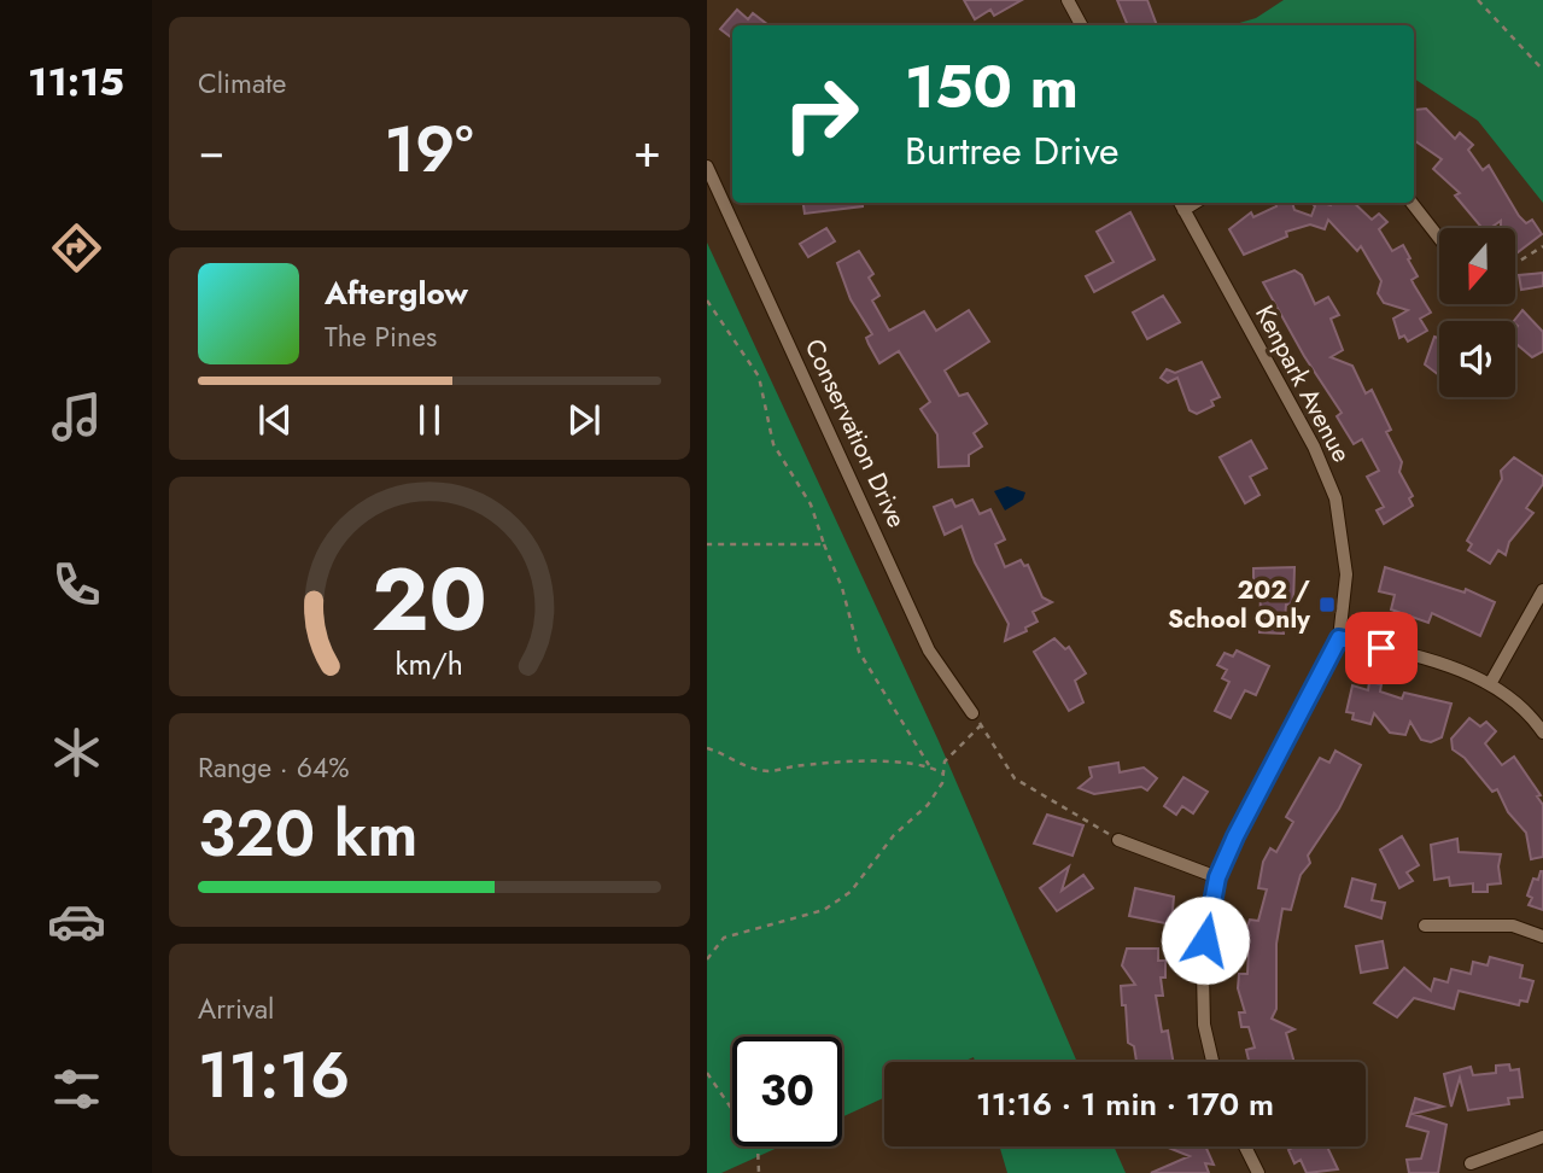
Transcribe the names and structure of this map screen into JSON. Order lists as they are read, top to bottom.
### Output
{
  "streets": {
    "street": ["Kenpark Avenue", "Conservation Drive"]
  },
  "places": {
    "transit": ["202 / School Only"]
  },
  "north": "bottom",
  "page": {
    "tabs": "11:15",
    "tile": [
      "Climate",
      ["Range · 64%", "320 km"],
      ["Arrival", "11:16"]
    ],
    "turn": ["150 m", "Burtree Drive"],
    "heat": ["−", "19°", "+"],
    "song": ["Afterglow", "The Pines"],
    "limit": "30",
    "trip": "11:16 · 1 min · 170 m",
    "gauge": ["20", "km/h"]
  }
}
